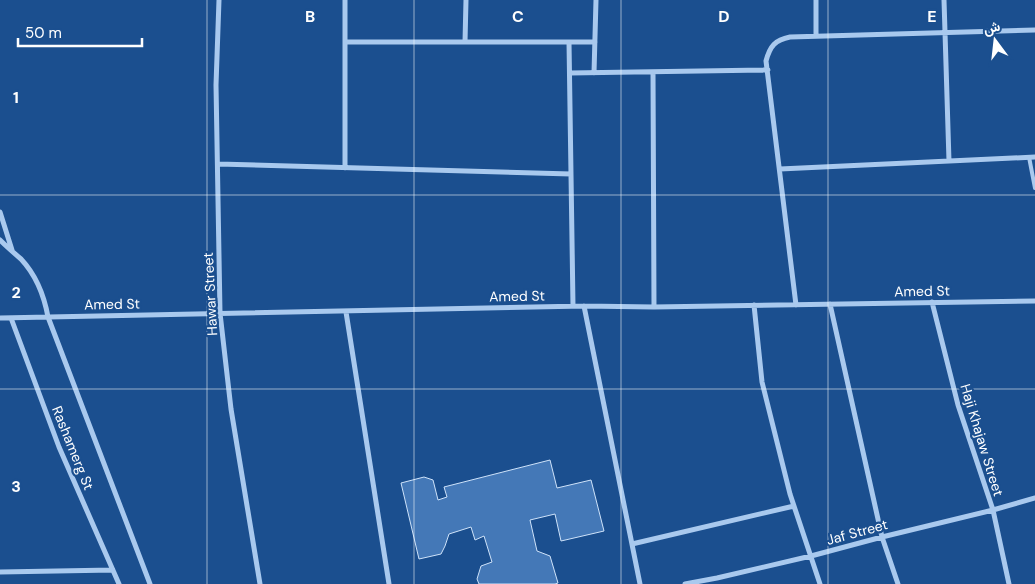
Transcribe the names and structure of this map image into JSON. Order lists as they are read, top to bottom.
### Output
{
  "streets": {
    "street": [
      "Amed St",
      "Hawar Street",
      "‌Haji Khajaw Street",
      "Rashamerg St",
      "Jaf Street"
    ]
  },
  "crossings": [
    ["Amed St", "Hawar Street"],
    ["Amed St", "‌Haji Khajaw Street"],
    ["Amed St", "Rashamerg St"],
    ["‌Haji Khajaw Street", "Jaf Street"]
  ],
  "scale_bar": "50 m",
  "north": "top",
  "grid": {
    "columns": [
      "B",
      "C",
      "D",
      "E"
    ],
    "rows": ["1", "2", "3"]
  }
}
